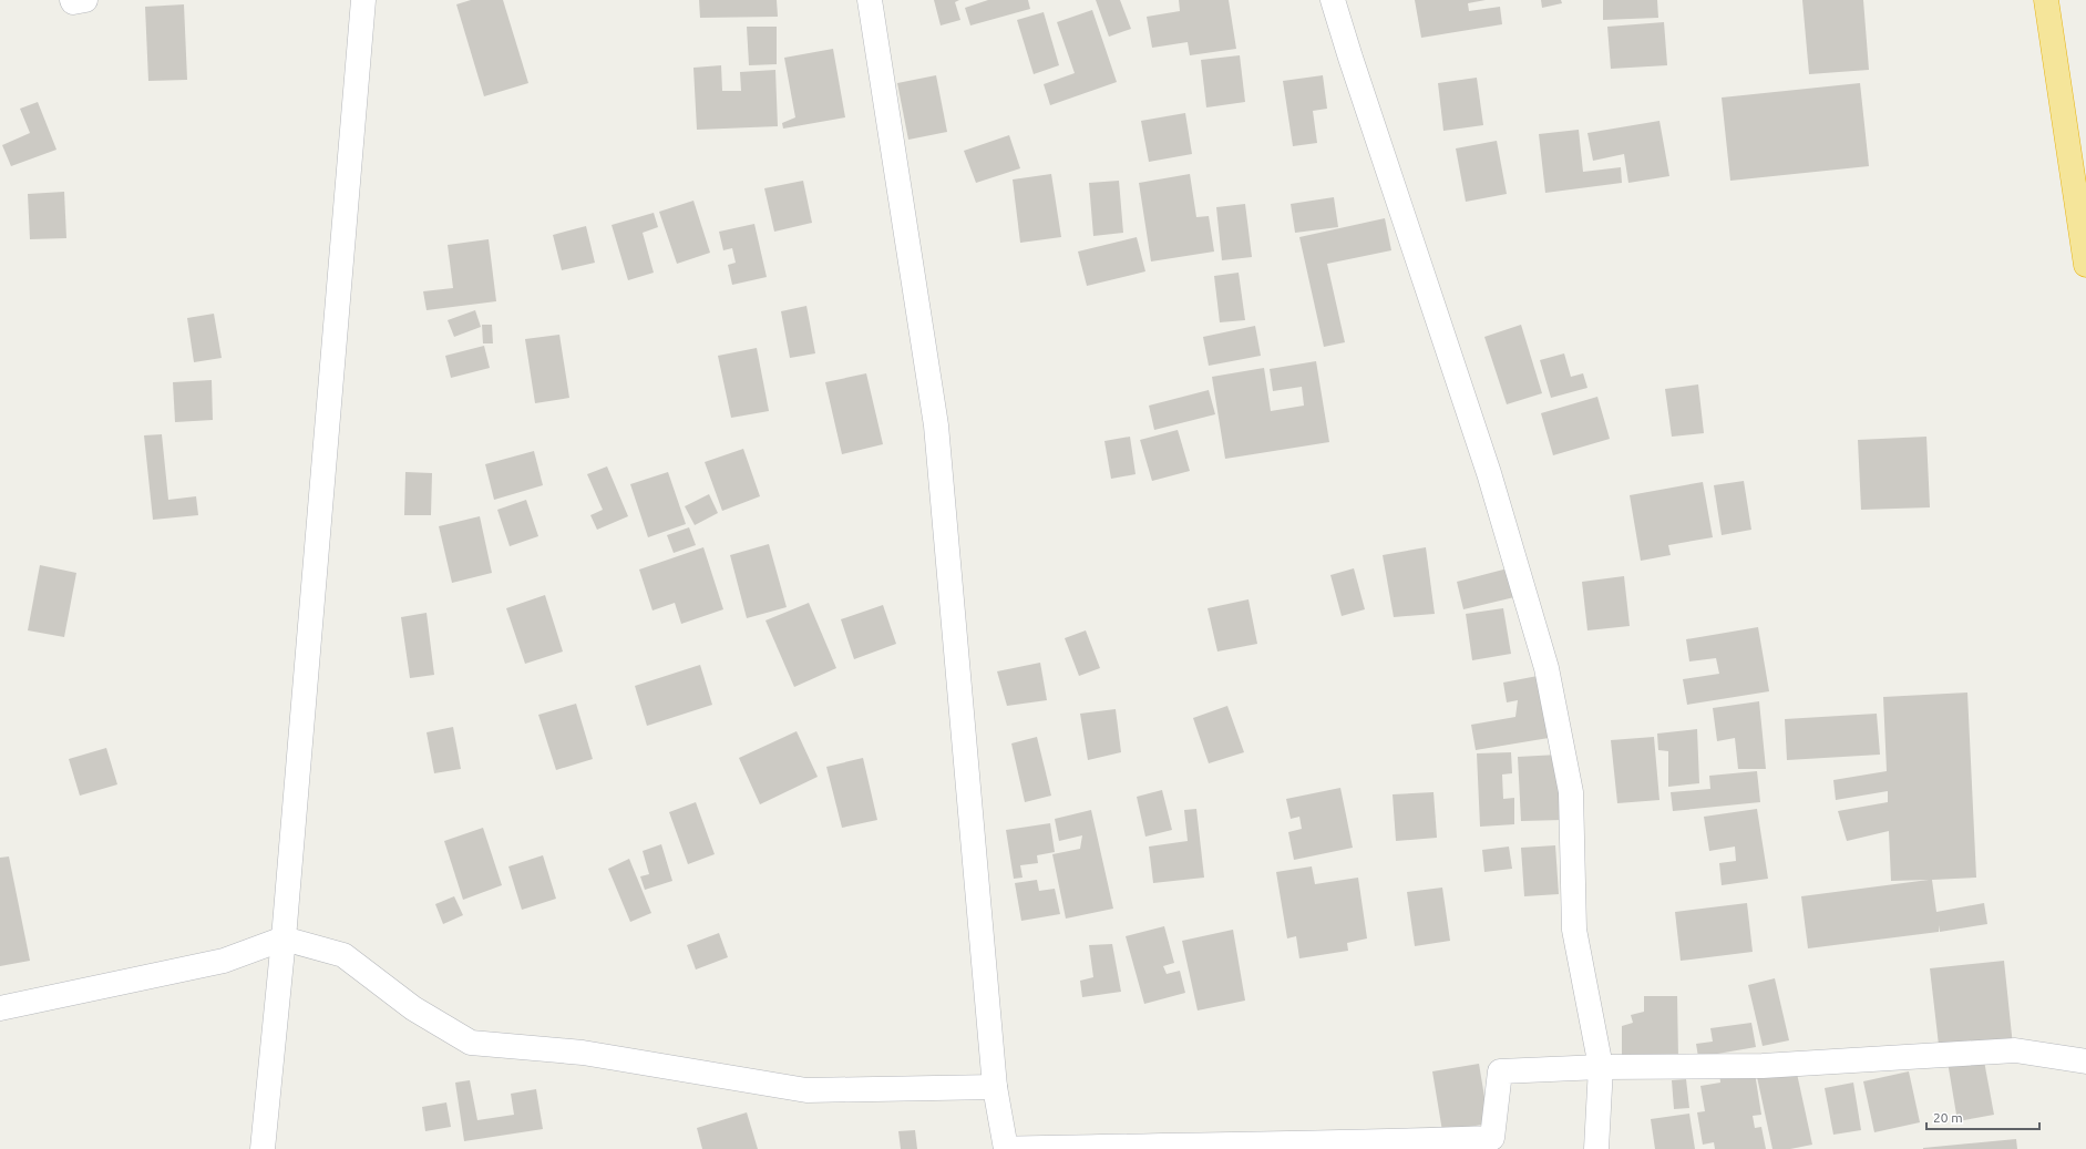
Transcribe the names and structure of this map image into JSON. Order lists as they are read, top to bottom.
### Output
{
  "scale_bar": "20 m"
}
